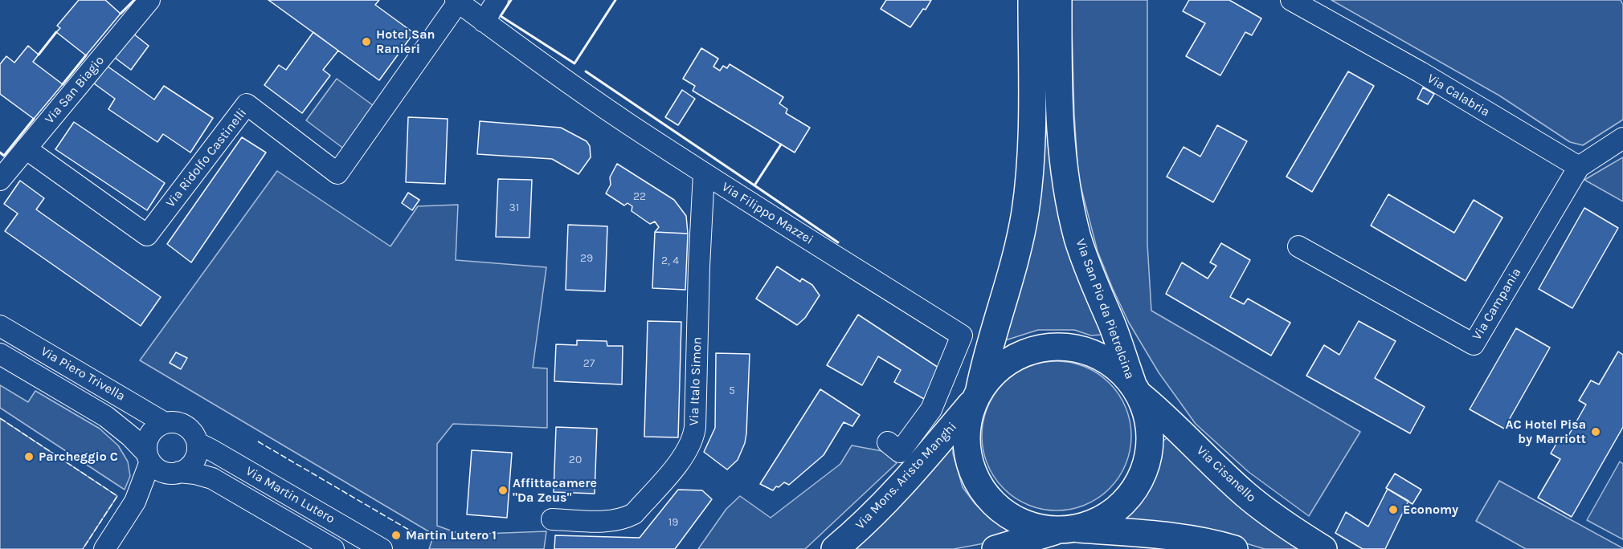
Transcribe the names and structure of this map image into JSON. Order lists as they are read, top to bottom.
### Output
{
  "streets": {
    "main road": ["Via San Pio da Pietrelcina", "Via Cisanello", "Via Mons. Aristo Manghi"],
    "street": [
      "Via San Biagio",
      "Via Calabria",
      "Via Ridolfo Castinelli",
      "Via Filippo Mazzei",
      "Via Campania",
      "Via Piero Trivella",
      "Via Italo Simon",
      "Via Martin Lutero"
    ]
  },
  "crossings": [
    ["Via San Biagio", "Via Ridolfo Castinelli"],
    ["Via Calabria", "Via Campania"],
    ["Via Ridolfo Castinelli", "Via Filippo Mazzei"],
    ["Via Filippo Mazzei", "Via Italo Simon"],
    ["Via San Pio da Pietrelcina", "Via Cisanello"],
    ["Via San Pio da Pietrelcina", "Via Mons. Aristo Manghi"],
    ["Via Piero Trivella", "Via Martin Lutero"],
    ["Via Cisanello", "Via Mons. Aristo Manghi"]
  ],
  "places": [
    "Hotel San Ranieri",
    "AC Hotel Pisa by Marriott",
    "Parcheggio C",
    "Affittacamere \"Da Zeus\"",
    "Economy",
    "Martin Lutero 1"
  ],
  "house_numbers": [
    "22",
    "31",
    "29",
    "2, 4",
    "27",
    "5",
    "20",
    "19"
  ]
}
